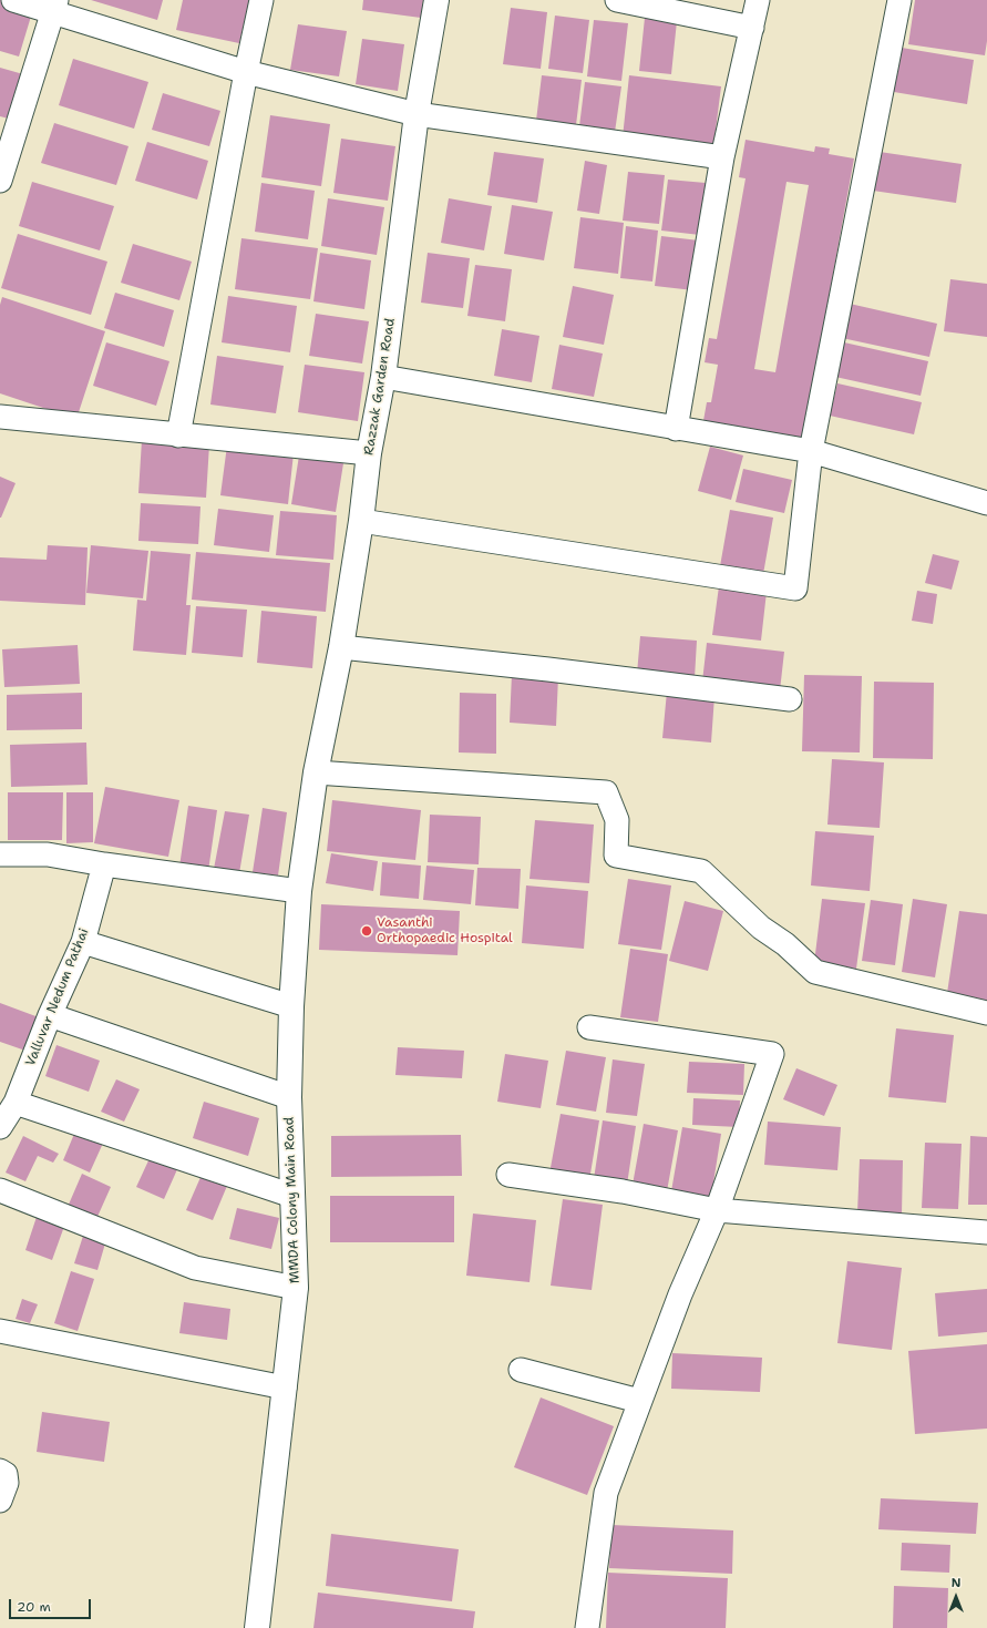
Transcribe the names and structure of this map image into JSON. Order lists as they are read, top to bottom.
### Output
{
  "streets": {
    "street": ["Razzak Garden Road", "Valluvar Nedum Pathai", "MMDA Colony Main Road"]
  },
  "crossings": [
    ["Razzak Garden Road", "MMDA Colony Main Road"]
  ],
  "places": ["Vasanthi Orthopaedic Hospital"],
  "scale_bar": "20 m",
  "north": "top"
}
